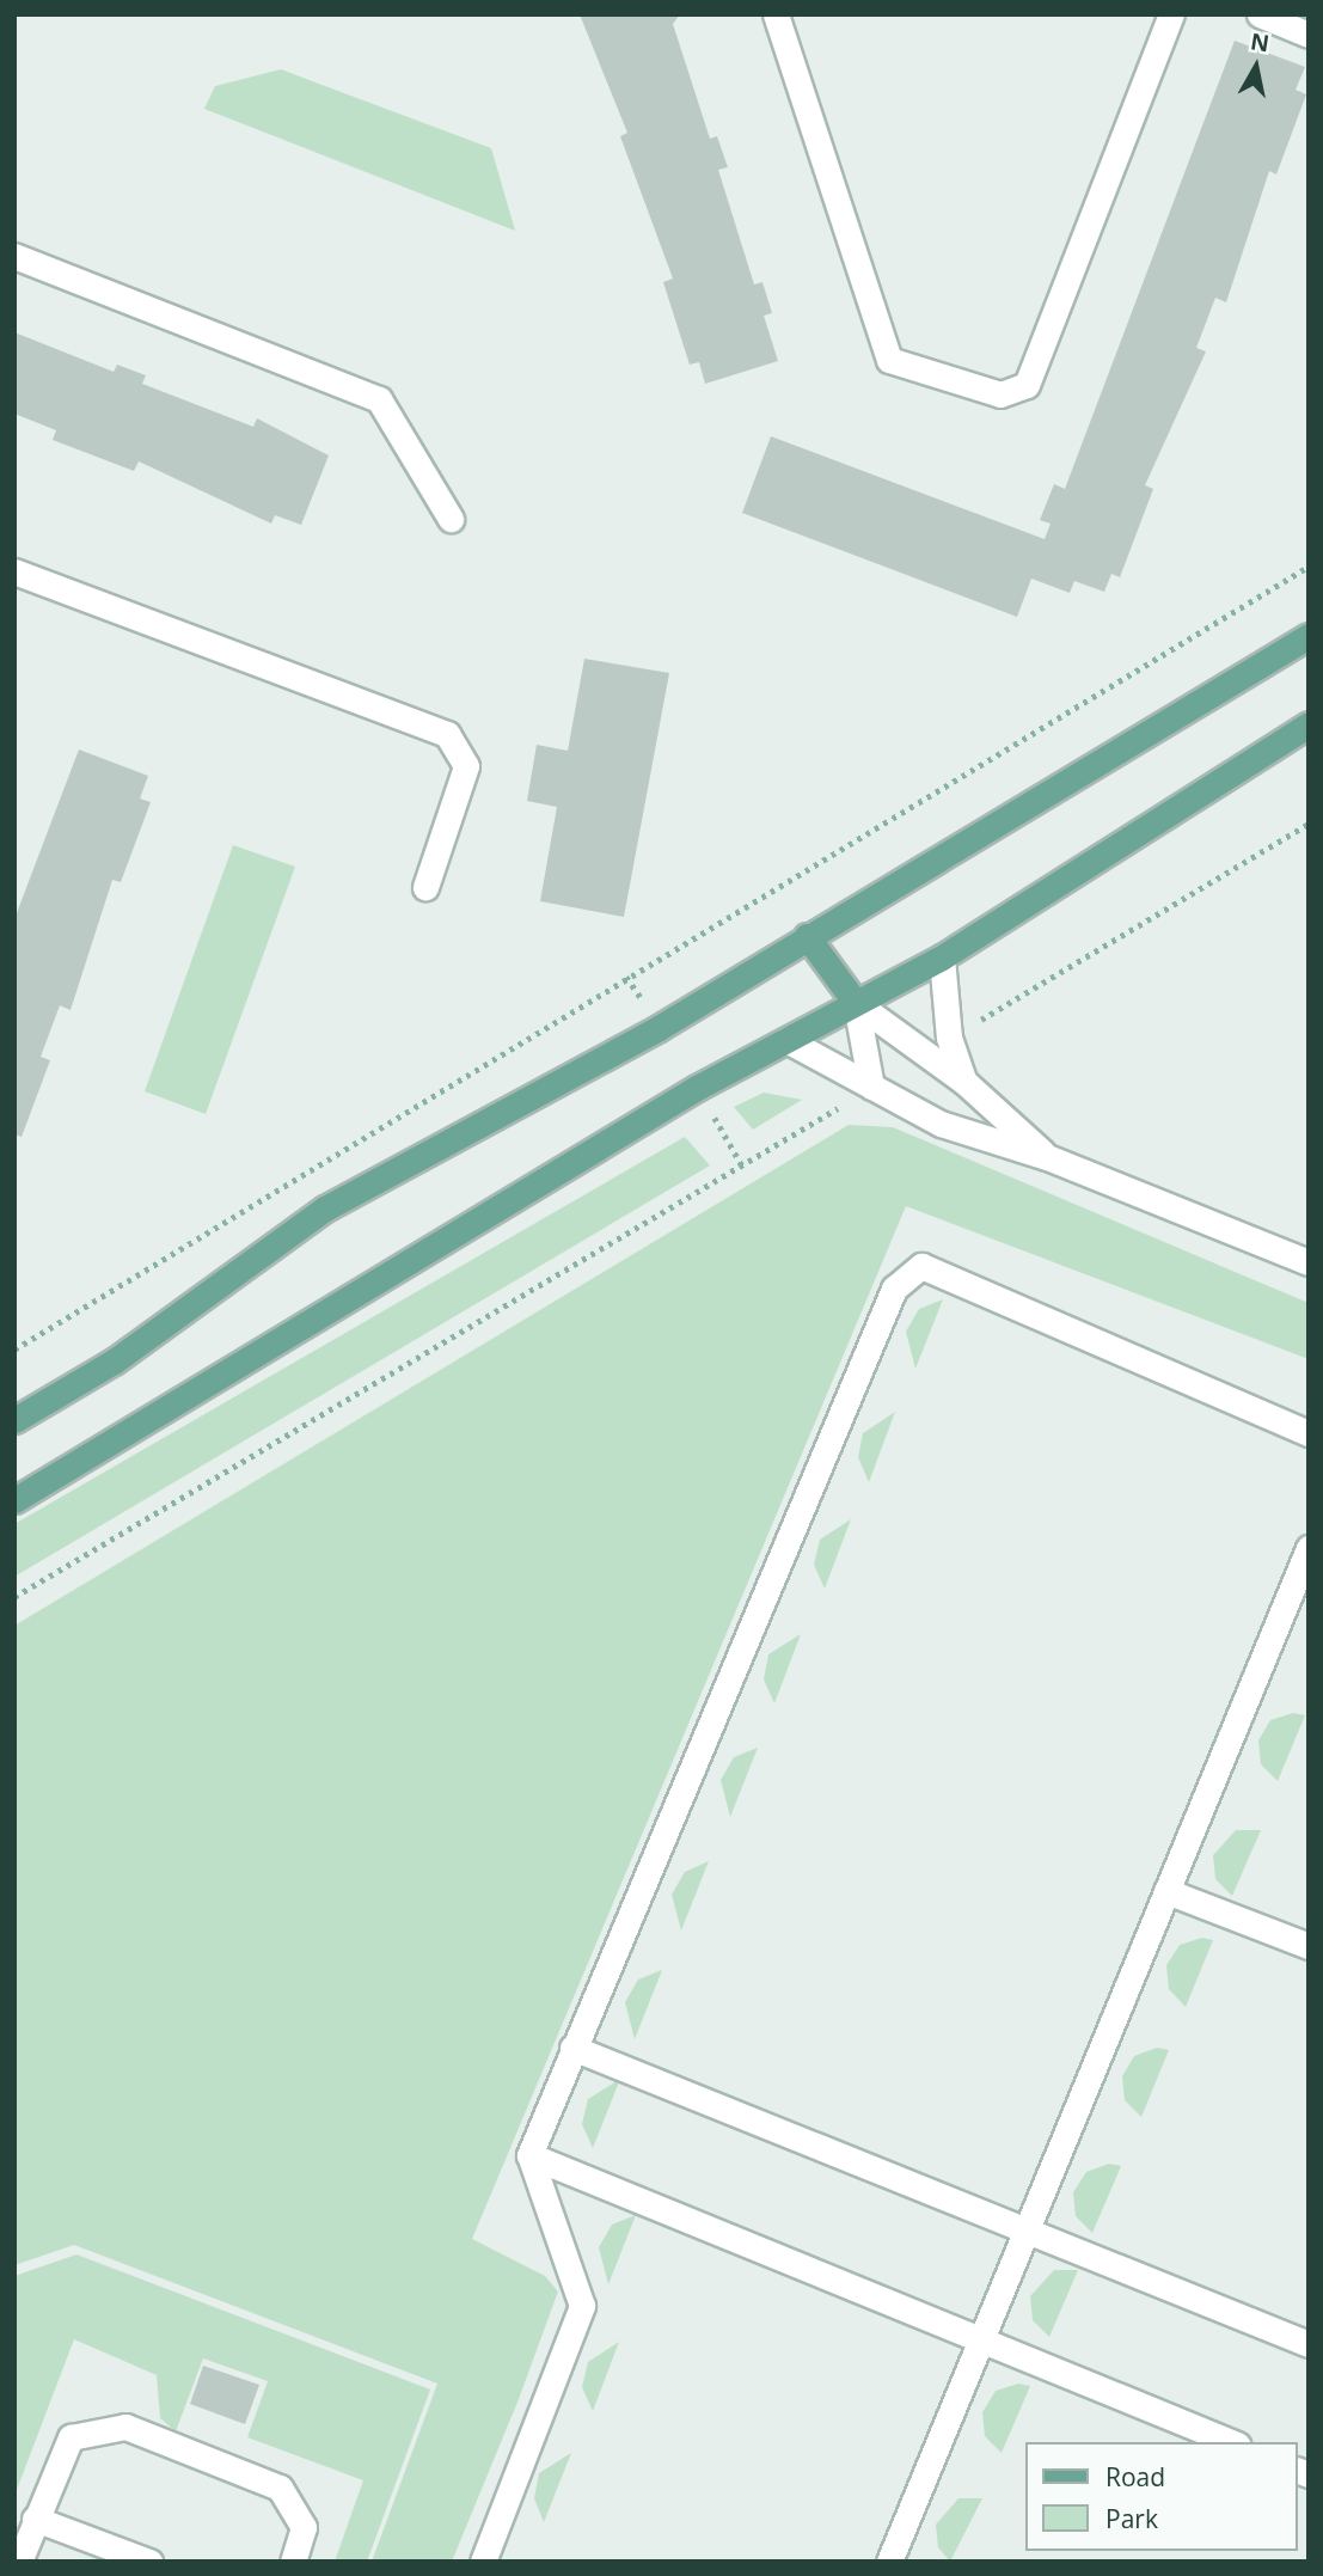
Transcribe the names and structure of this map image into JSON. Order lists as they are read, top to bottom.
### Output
{
  "legend": ["Road", "Park"],
  "north": "top"
}
